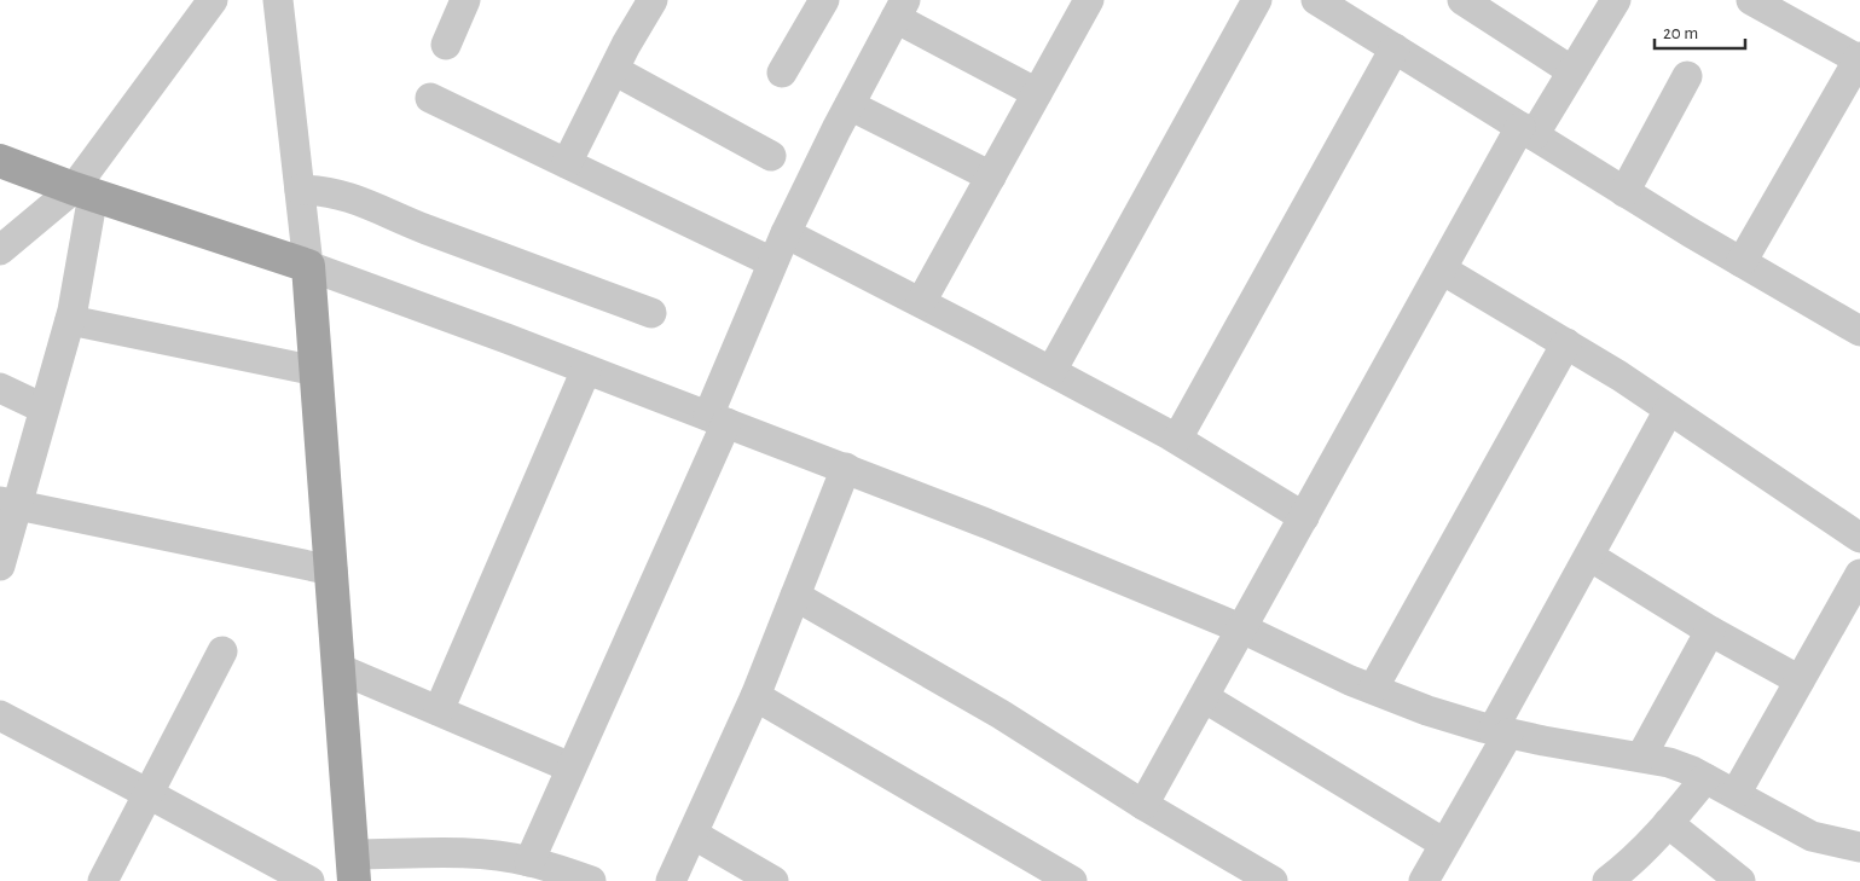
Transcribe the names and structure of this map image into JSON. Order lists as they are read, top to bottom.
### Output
{
  "scale_bar": "20 m"
}
